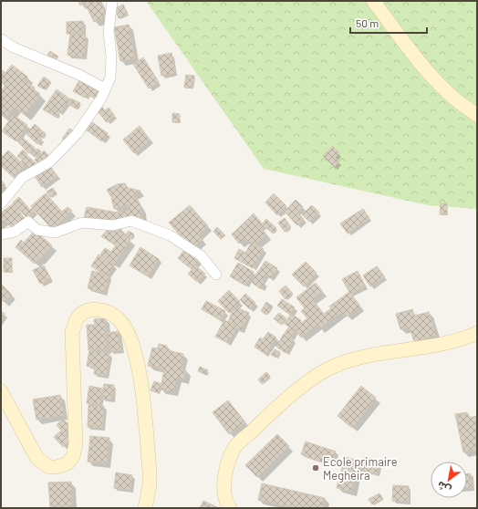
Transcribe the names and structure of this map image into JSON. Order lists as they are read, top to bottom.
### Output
{
  "places": ["Ecole primaire Megheira"],
  "scale_bar": "50 m",
  "north": "bottom left"
}
